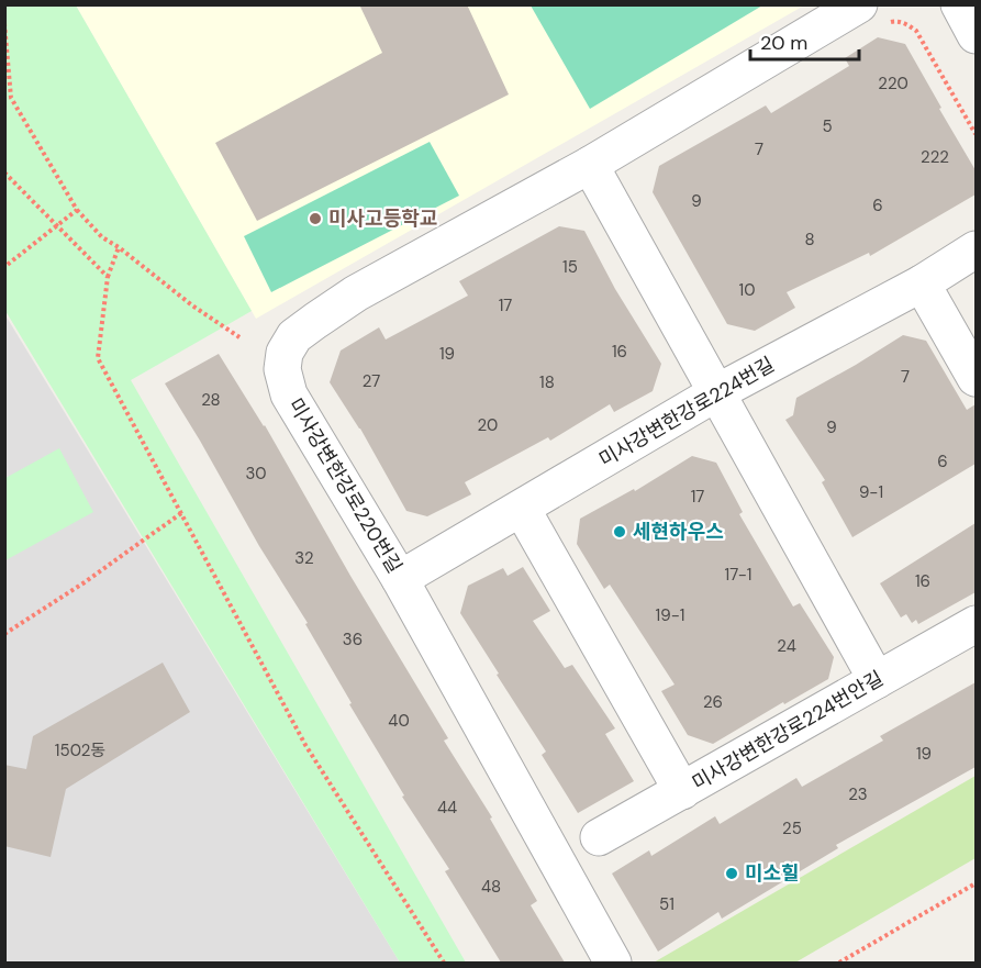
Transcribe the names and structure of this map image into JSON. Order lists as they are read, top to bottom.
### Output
{
  "streets": {
    "street": ["미사강변한강로224번길", "미사강변한강로220번길", "미사강변한강로224번안길"]
  },
  "crossings": [
    ["미사강변한강로224번길", "미사강변한강로220번길"]
  ],
  "places": ["미사고등학교", "세현하우스", "미소힐"],
  "house_numbers": [
    "220",
    "5",
    "7",
    "222",
    "9",
    "6",
    "8",
    "15",
    "10",
    "17",
    "16",
    "19",
    "7",
    "27",
    "18",
    "28",
    "20",
    "9",
    "6",
    "30",
    "9-1",
    "17",
    "32",
    "17-1",
    "16",
    "19-1",
    "36",
    "24",
    "26",
    "40",
    "1502동",
    "19",
    "23",
    "44",
    "25",
    "48",
    "51"
  ],
  "scale_bar": "20 m"
}
